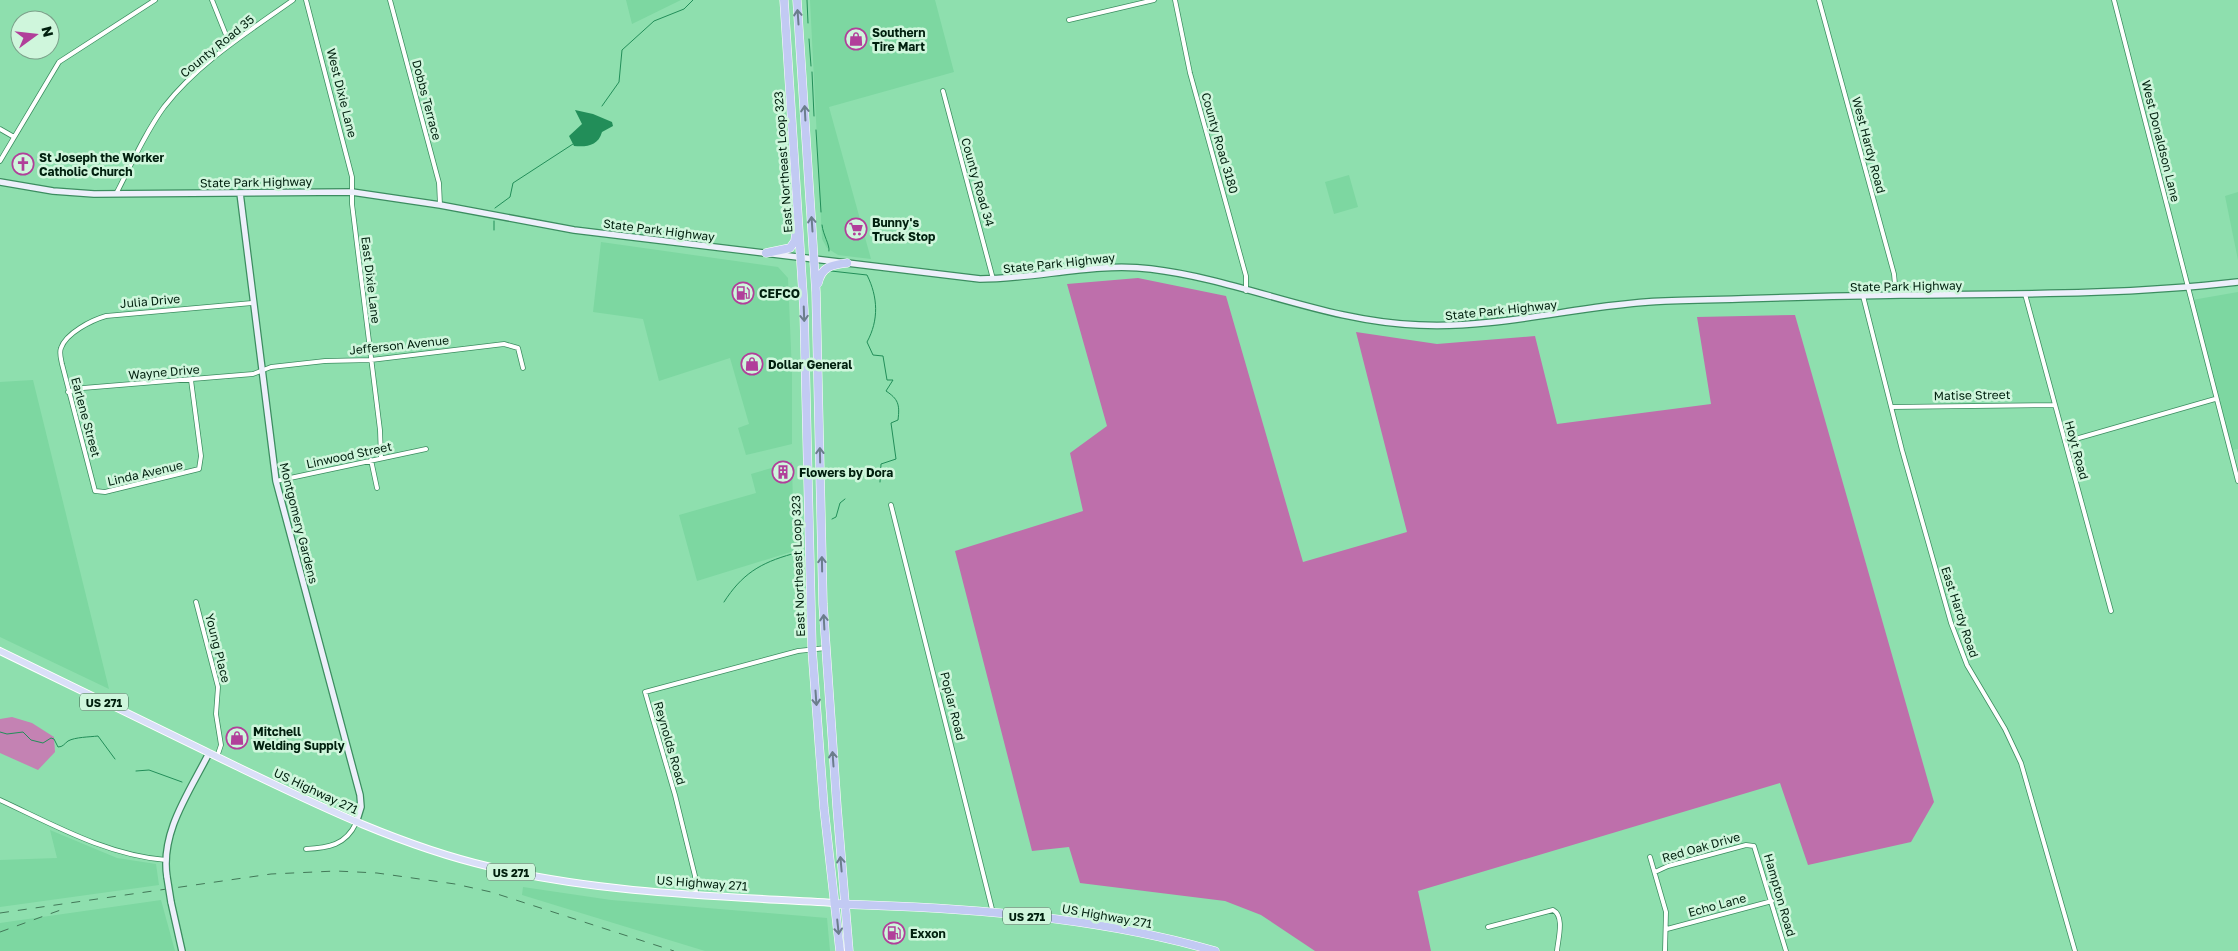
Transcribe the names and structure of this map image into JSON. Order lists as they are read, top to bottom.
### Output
{
  "streets": {
    "highway": ["East Northeast Loop 323", "US 271", "US Highway 271"],
    "main road": ["State Park Highway", "Montgomery Gardens"],
    "street": [
      "County Road 35",
      "West Dixie Lane",
      "Dobbs Terrace",
      "West Donaldson Lane",
      "County Road 3180",
      "West Hardy Road",
      "County Road 34",
      "East Dixie Lane",
      "Julia Drive",
      "Jefferson Avenue",
      "Wayne Drive",
      "Matise Street",
      "Earlene Street",
      "Hoyt Road",
      "Linwood Street",
      "Linda Avenue",
      "East Hardy Road",
      "Young Place",
      "Poplar Road",
      "Reynolds Road",
      "Red Oak Drive",
      "Hampton Road",
      "Echo Lane"
    ]
  },
  "crossings": [
    ["County Road 35", "State Park Highway"],
    ["West Dixie Lane", "State Park Highway"],
    ["West Dixie Lane", "East Dixie Lane"],
    ["Dobbs Terrace", "State Park Highway"],
    ["West Donaldson Lane", "State Park Highway"],
    ["County Road 3180", "State Park Highway"],
    ["West Hardy Road", "State Park Highway"],
    ["East Northeast Loop 323", "State Park Highway"],
    ["East Northeast Loop 323", "Reynolds Road"],
    ["East Northeast Loop 323", "US Highway 271"],
    ["State Park Highway", "County Road 34"],
    ["State Park Highway", "East Dixie Lane"],
    ["State Park Highway", "Hoyt Road"],
    ["State Park Highway", "Montgomery Gardens"],
    ["State Park Highway", "East Hardy Road"],
    ["East Dixie Lane", "Jefferson Avenue"],
    ["East Dixie Lane", "Linwood Street"],
    ["Julia Drive", "Earlene Street"],
    ["Julia Drive", "Montgomery Gardens"],
    ["Jefferson Avenue", "Wayne Drive"],
    ["Jefferson Avenue", "Montgomery Gardens"],
    ["Wayne Drive", "Earlene Street"],
    ["Wayne Drive", "Linda Avenue"],
    ["Wayne Drive", "Montgomery Gardens"],
    ["Matise Street", "Hoyt Road"],
    ["Matise Street", "East Hardy Road"],
    ["Earlene Street", "Linda Avenue"],
    ["Linwood Street", "Montgomery Gardens"],
    ["Montgomery Gardens", "US Highway 271"],
    ["Young Place", "US Highway 271"],
    ["US 271", "US Highway 271"],
    ["Poplar Road", "US Highway 271"],
    ["Reynolds Road", "US Highway 271"],
    ["Red Oak Drive", "Hampton Road"],
    ["Hampton Road", "Echo Lane"]
  ],
  "places": {
    "shop": ["Southern Tire Mart", "Dollar General", "Mitchell Welding Supply"],
    "church": ["St Joseph the Worker Catholic Church"],
    "supermarket": ["Bunny's Truck Stop"],
    "fuel station": ["CEFCO", "Exxon"],
    "building": ["Flowers by Dora"]
  },
  "north": "right"
}
